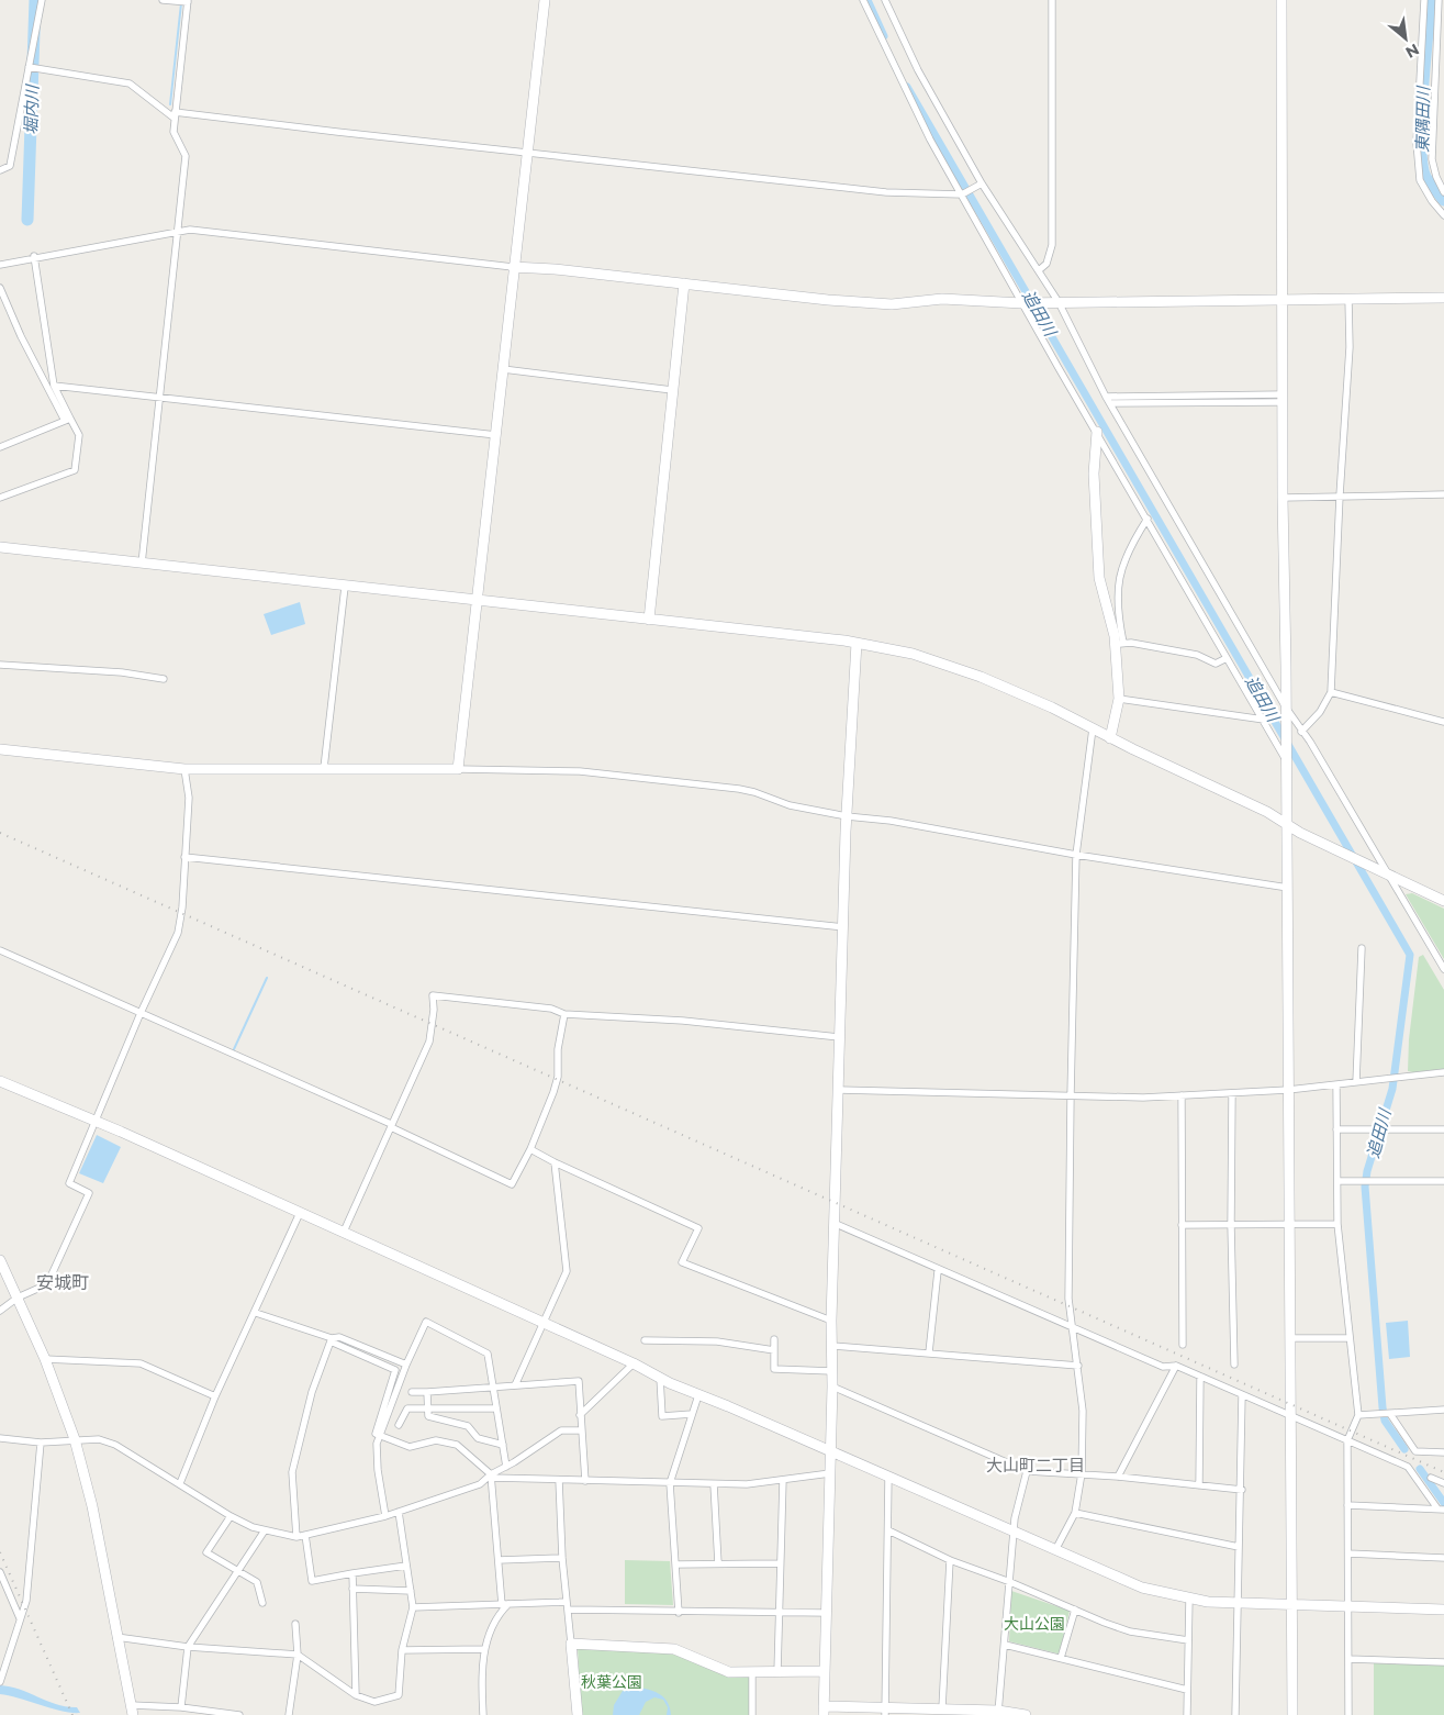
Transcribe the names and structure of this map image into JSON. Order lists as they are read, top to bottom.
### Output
{
  "districts": ["安城町", "大山町二丁目"],
  "water": ["堀内川", "東隅田川", "追田川"],
  "parks": ["大山公園", "秋葉公園"],
  "north": "bottom right"
}
